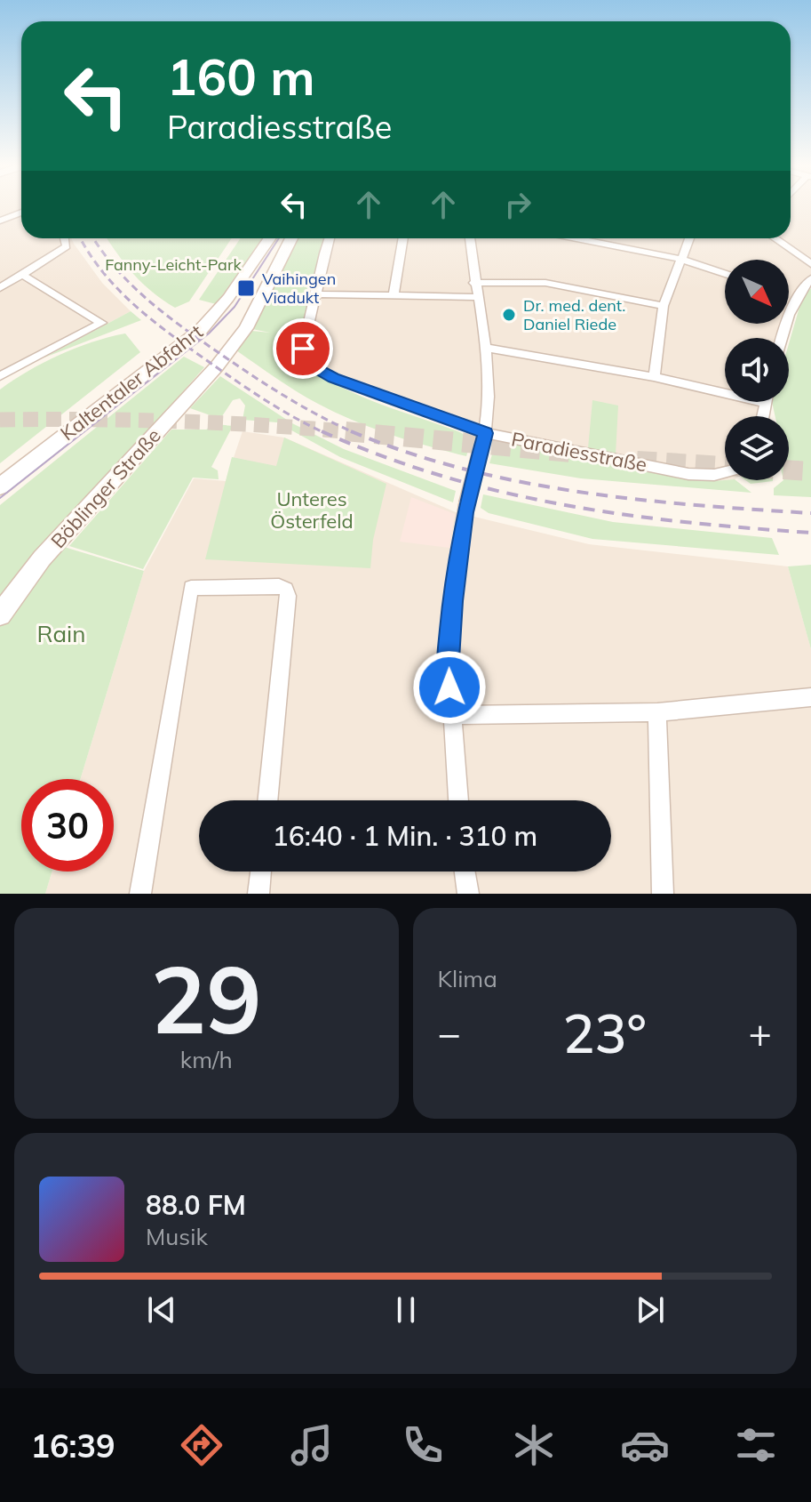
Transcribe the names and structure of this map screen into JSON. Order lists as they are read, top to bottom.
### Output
{
  "streets": {
    "main road": ["Kaltentaler Abfahrt", "Böblinger Straße"],
    "street": ["Paradiesstraße"]
  },
  "parks": ["Fanny-Leicht-Park", "Unteres Österfeld", "Rain"],
  "places": {
    "transit": ["Vaihingen Viadukt"],
    "other": ["Dr. med. dent. Daniel Riede"]
  },
  "north": "bottom right",
  "page": {
    "turn": ["160 m", "Paradiesstraße"],
    "limit": "30",
    "trip": "16:40 · 1 Min. · 310 m",
    "tile": [
      ["29", "km/h"],
      "Klima"
    ],
    "heat": ["−", "23°", "+"],
    "song": ["88.0 FM", "Musik"],
    "tabs": "16:39"
  }
}
